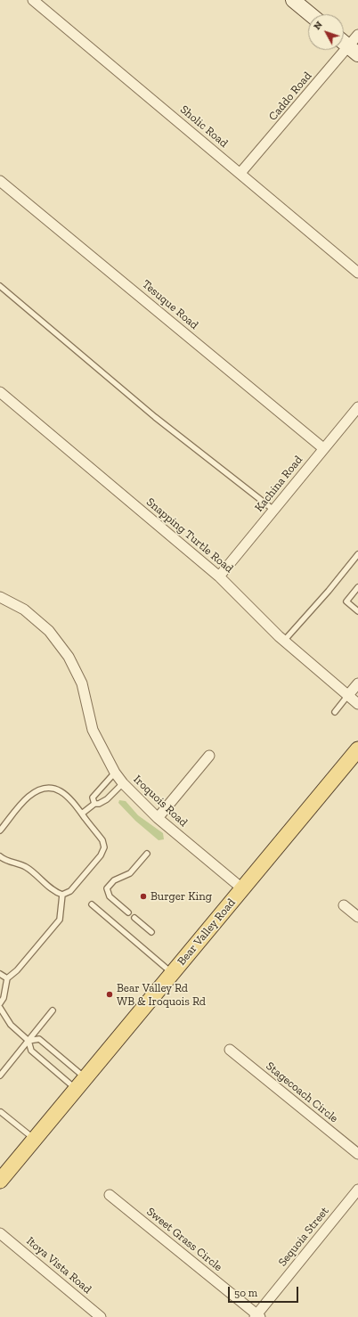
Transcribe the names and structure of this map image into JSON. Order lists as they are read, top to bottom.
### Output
{
  "streets": {
    "main road": ["Bear Valley Road"],
    "street": [
      "Caddo Road",
      "Sholic Road",
      "Tesuque Road",
      "Kachina Road",
      "Snapping Turtle Road",
      "Iroquois Road",
      "Stagecoach Circle",
      "Sequoia Street",
      "Sweet Grass Circle",
      "Itoya Vista Road"
    ]
  },
  "crossings": [
    ["Caddo Road", "Sholic Road"],
    ["Tesuque Road", "Kachina Road"],
    ["Kachina Road", "Snapping Turtle Road"],
    ["Iroquois Road", "Bear Valley Road"],
    ["Sequoia Street", "Sweet Grass Circle"]
  ],
  "places": ["Burger King", "Bear Valley Rd WB & Iroquois Rd"],
  "scale_bar": "50 m",
  "north": "top left"
}
